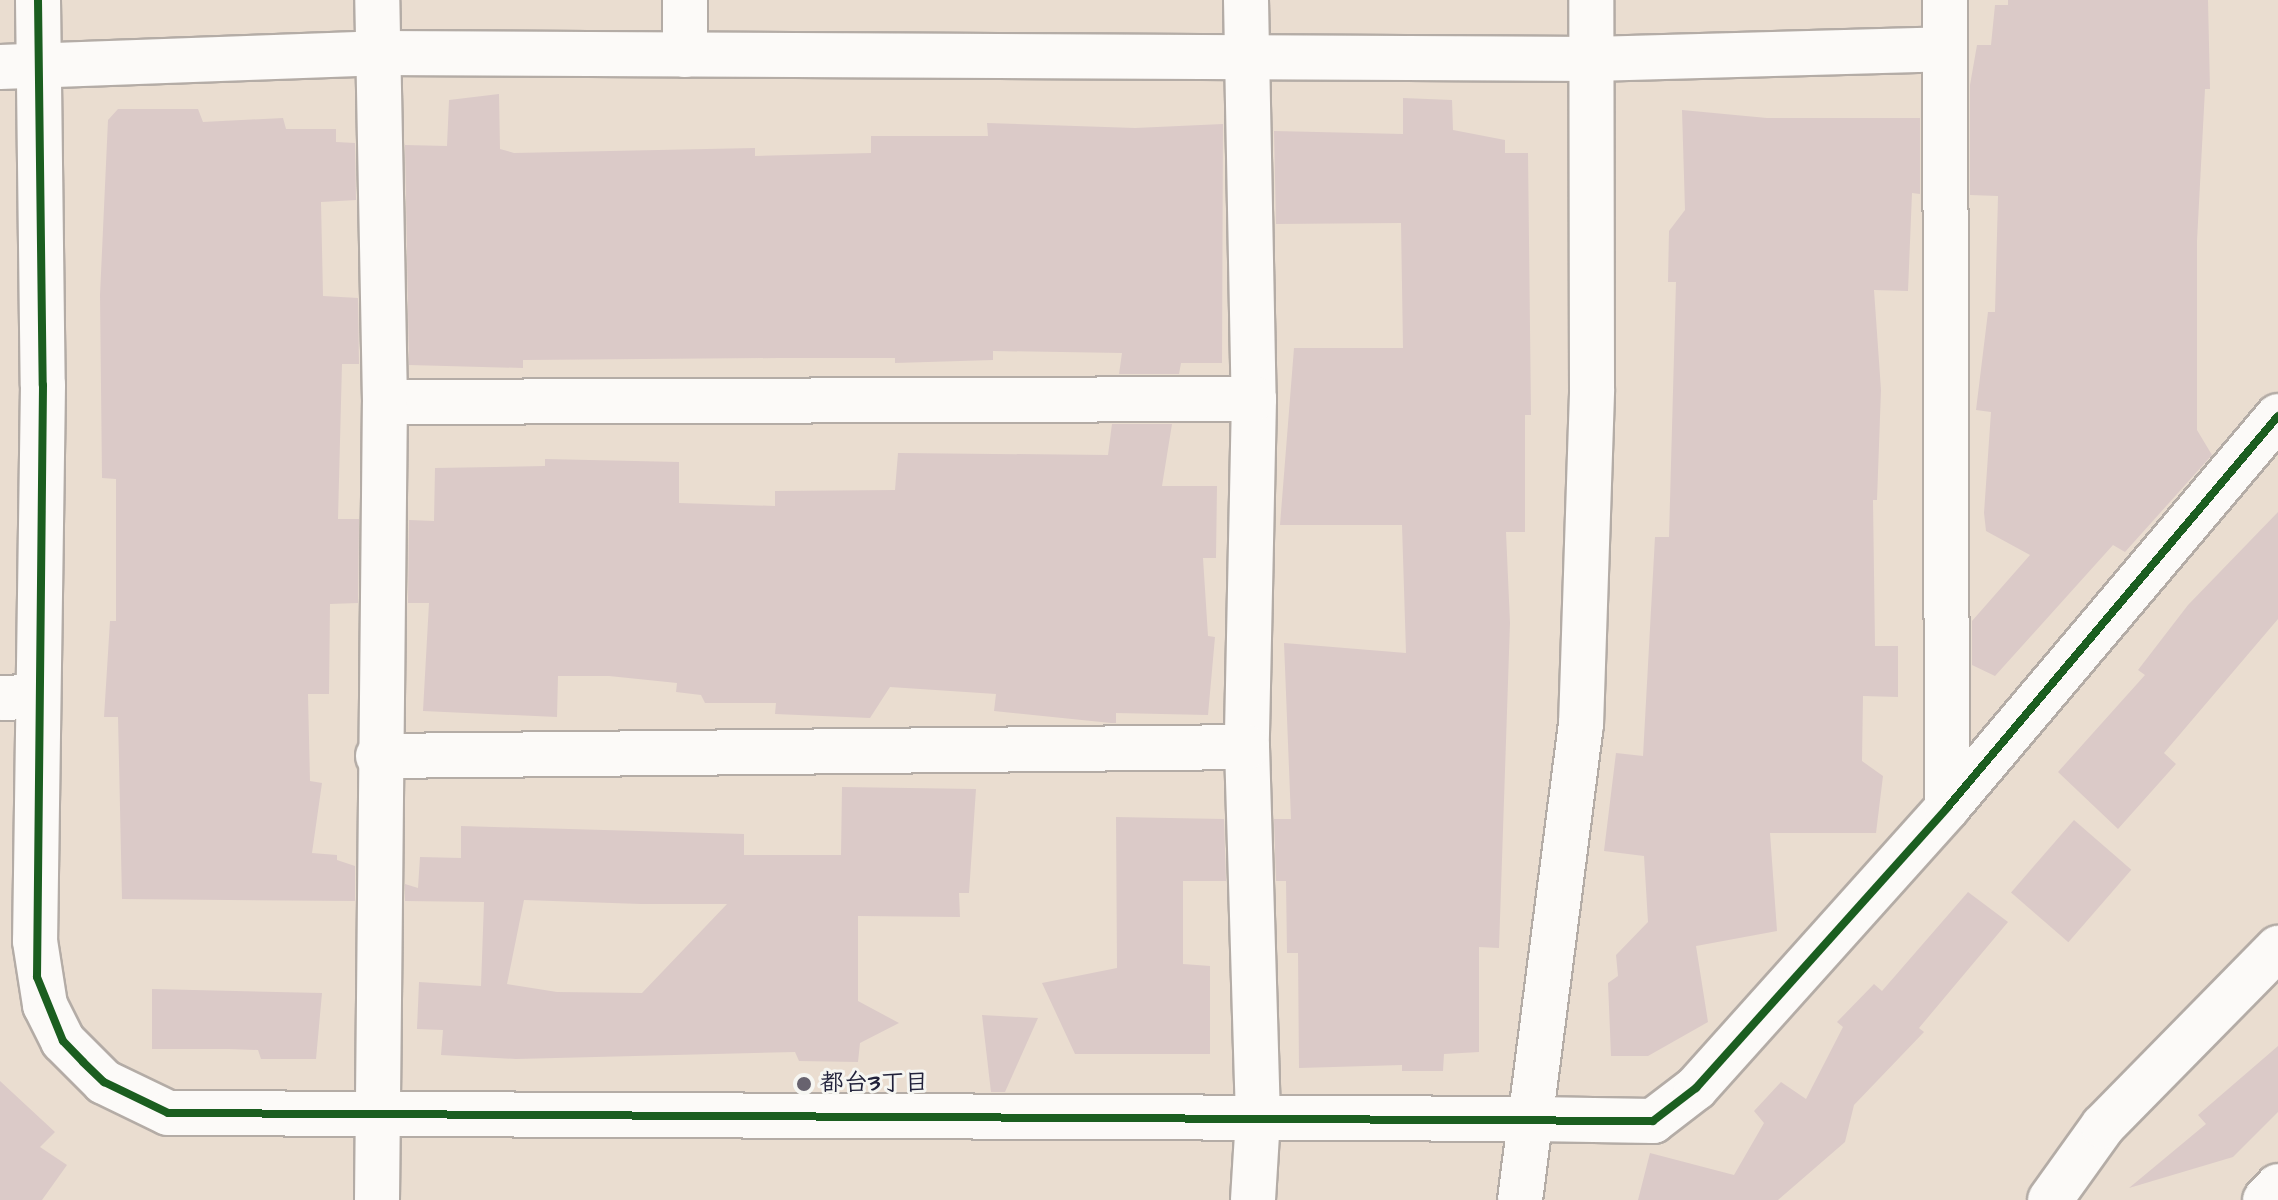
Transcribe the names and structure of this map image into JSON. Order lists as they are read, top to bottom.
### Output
{
  "places": ["都台3丁目"]
}
